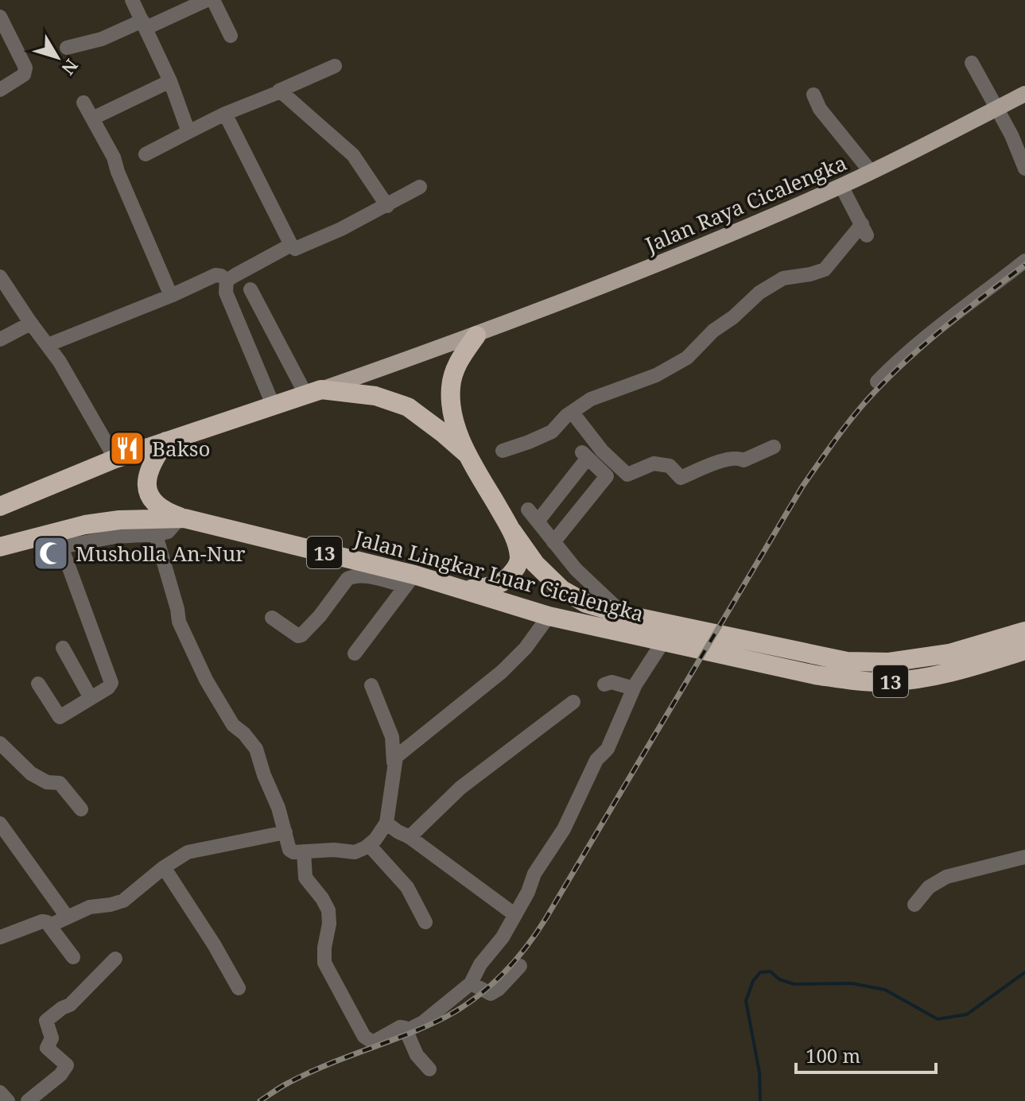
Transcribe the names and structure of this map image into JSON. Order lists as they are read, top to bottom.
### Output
{
  "streets": {
    "highway": ["13", "Jalan Lingkar Luar Cicalengka"],
    "main road": ["Jalan Raya Cicalengka"]
  },
  "crossings": [
    ["Jalan Raya Cicalengka", "13"],
    ["13", "Jalan Lingkar Luar Cicalengka"]
  ],
  "places": {
    "restaurant": ["Bakso"],
    "mosque": ["Musholla An-Nur"]
  },
  "scale_bar": "100 m",
  "north": "bottom right"
}
